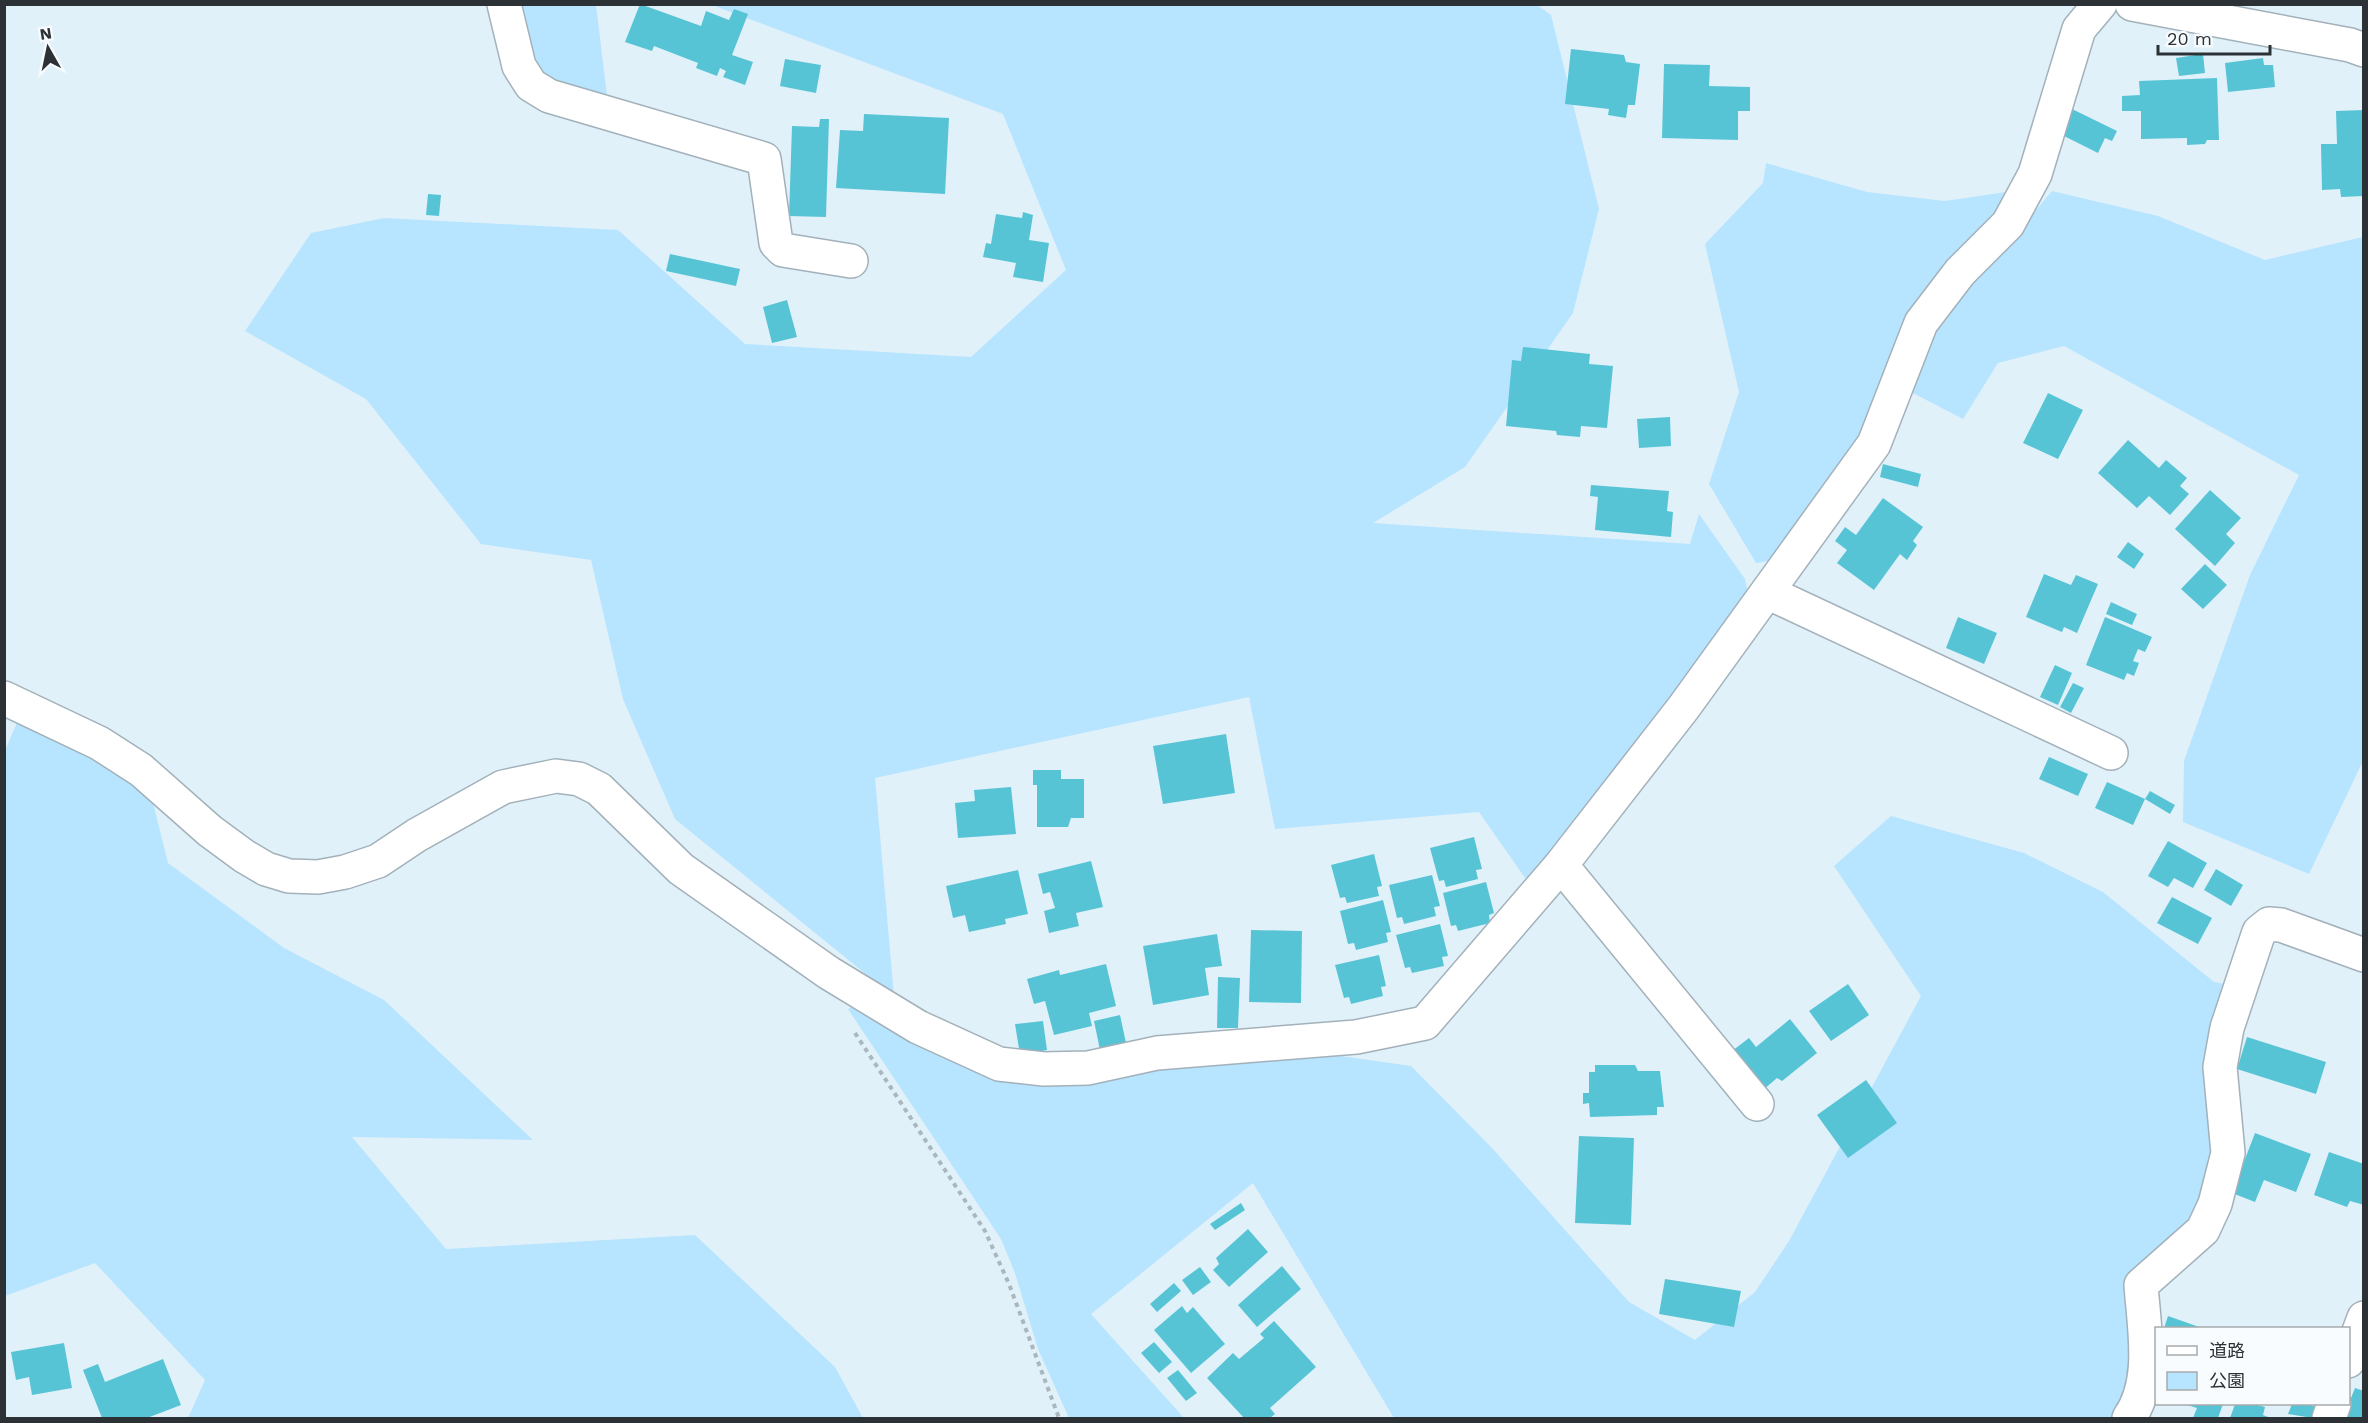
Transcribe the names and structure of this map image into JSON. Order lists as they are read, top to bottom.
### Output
{
  "legend": ["道路", "公園"],
  "scale_bar": "20 m",
  "north": "top"
}
